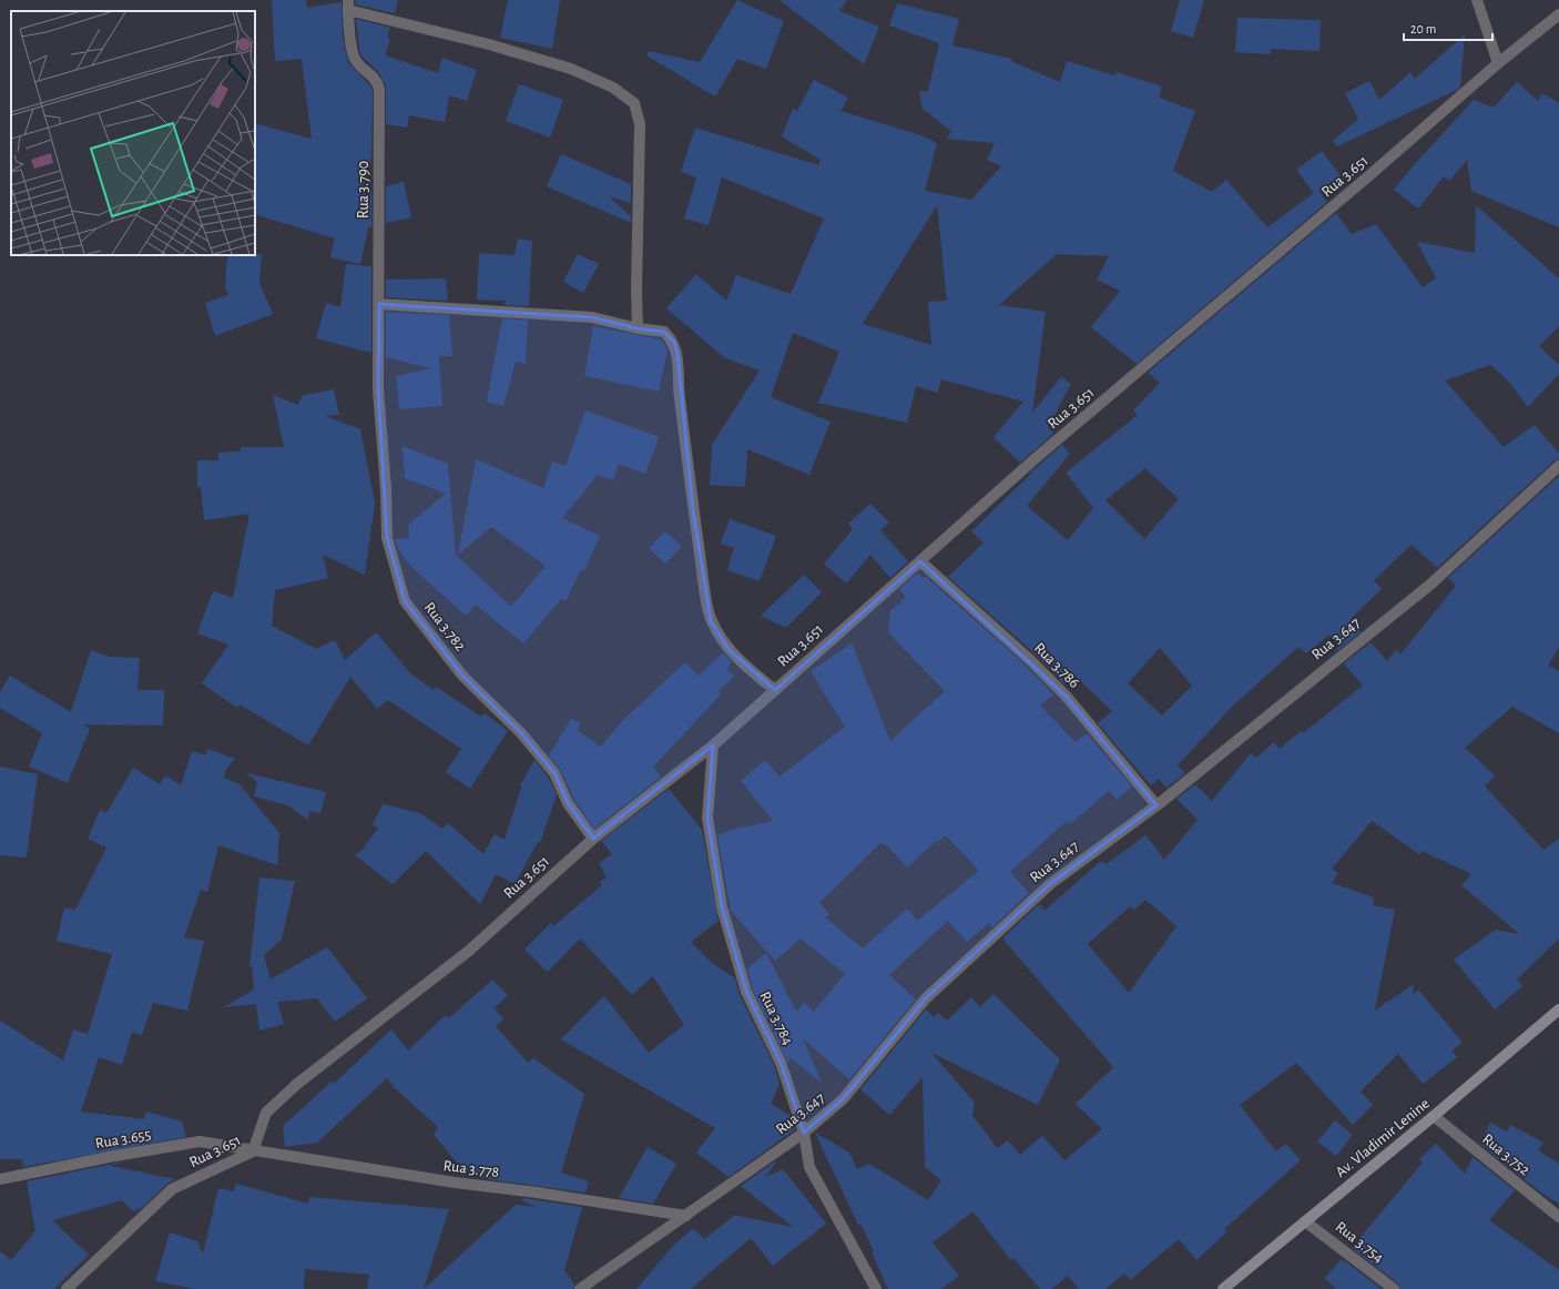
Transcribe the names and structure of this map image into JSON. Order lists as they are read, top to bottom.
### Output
{
  "streets": {
    "main road": ["Av. Vladimir Lenine"],
    "street": [
      "Rua 3.651",
      "Rua 3.790",
      "Rua 3.782",
      "Rua 3.647",
      "Rua 3.786",
      "Rua 3.784",
      "Rua 3.655",
      "Rua 3.752",
      "Rua 3.778",
      "Rua 3.754"
    ]
  },
  "crossings": [
    ["Rua 3.651", "Rua 3.782"],
    ["Rua 3.651", "Rua 3.786"],
    ["Rua 3.651", "Rua 3.784"],
    ["Rua 3.651", "Rua 3.655"],
    ["Rua 3.651", "Rua 3.778"],
    ["Rua 3.790", "Rua 3.782"],
    ["Rua 3.647", "Rua 3.786"],
    ["Rua 3.647", "Rua 3.784"],
    ["Rua 3.647", "Rua 3.778"],
    ["Av. Vladimir Lenine", "Rua 3.752"],
    ["Av. Vladimir Lenine", "Rua 3.754"],
    ["Rua 3.655", "Rua 3.778"]
  ],
  "scale_bar": "20 m"
}
